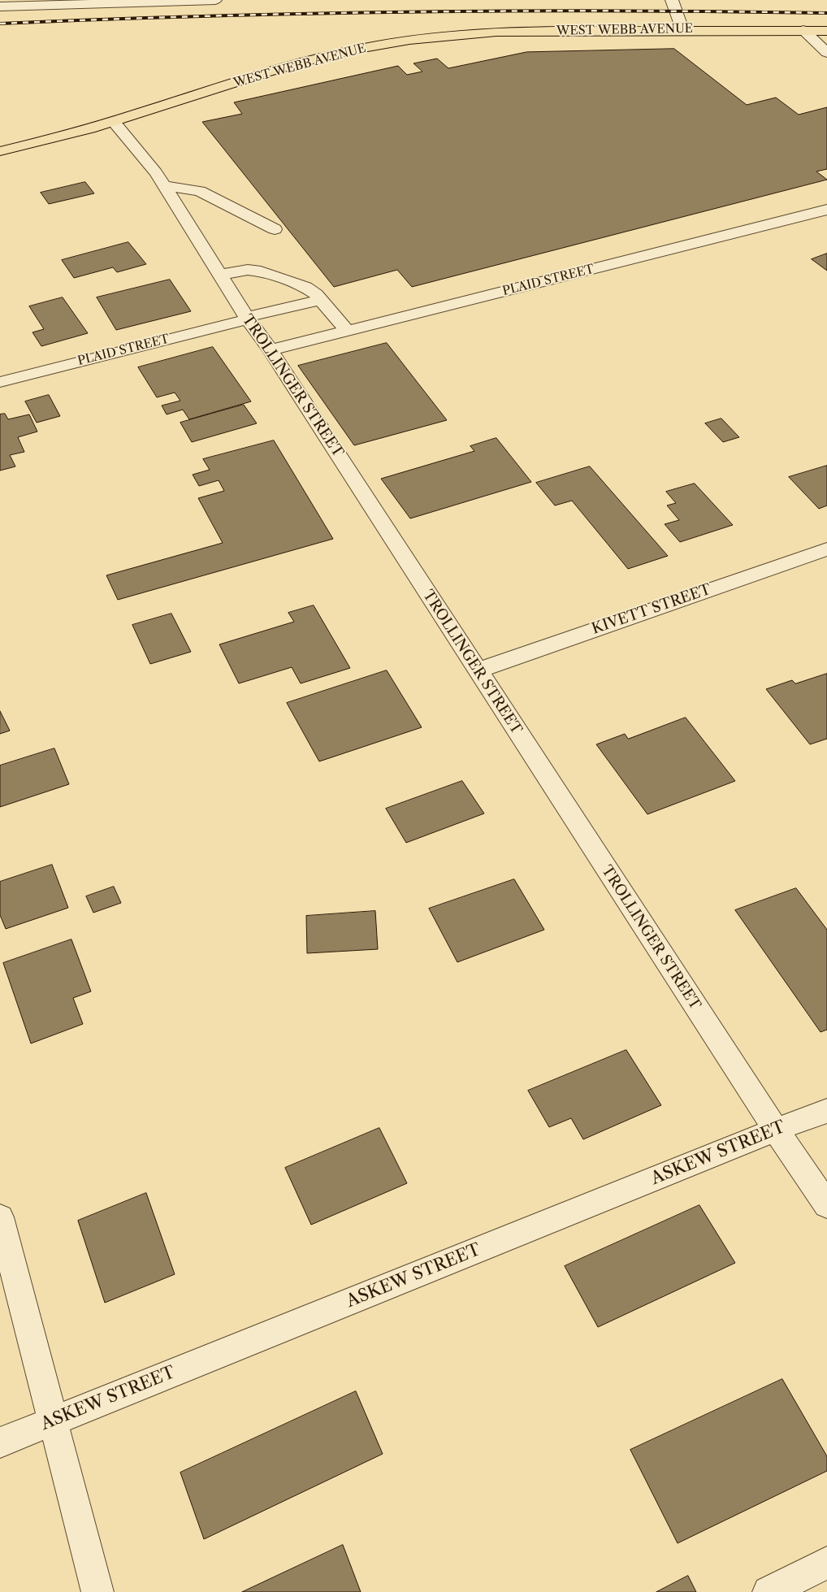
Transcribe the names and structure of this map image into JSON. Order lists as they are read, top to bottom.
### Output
{
  "streets": {
    "highway": ["WEST WEBB AVENUE"],
    "street": [
      "PLAID STREET",
      "TROLLINGER STREET",
      "KIVETT STREET",
      "ASKEW STREET"
    ]
  },
  "crossings": [
    ["WEST WEBB AVENUE", "TROLLINGER STREET"],
    ["PLAID STREET", "TROLLINGER STREET"],
    ["TROLLINGER STREET", "KIVETT STREET"],
    ["TROLLINGER STREET", "ASKEW STREET"]
  ]
}
